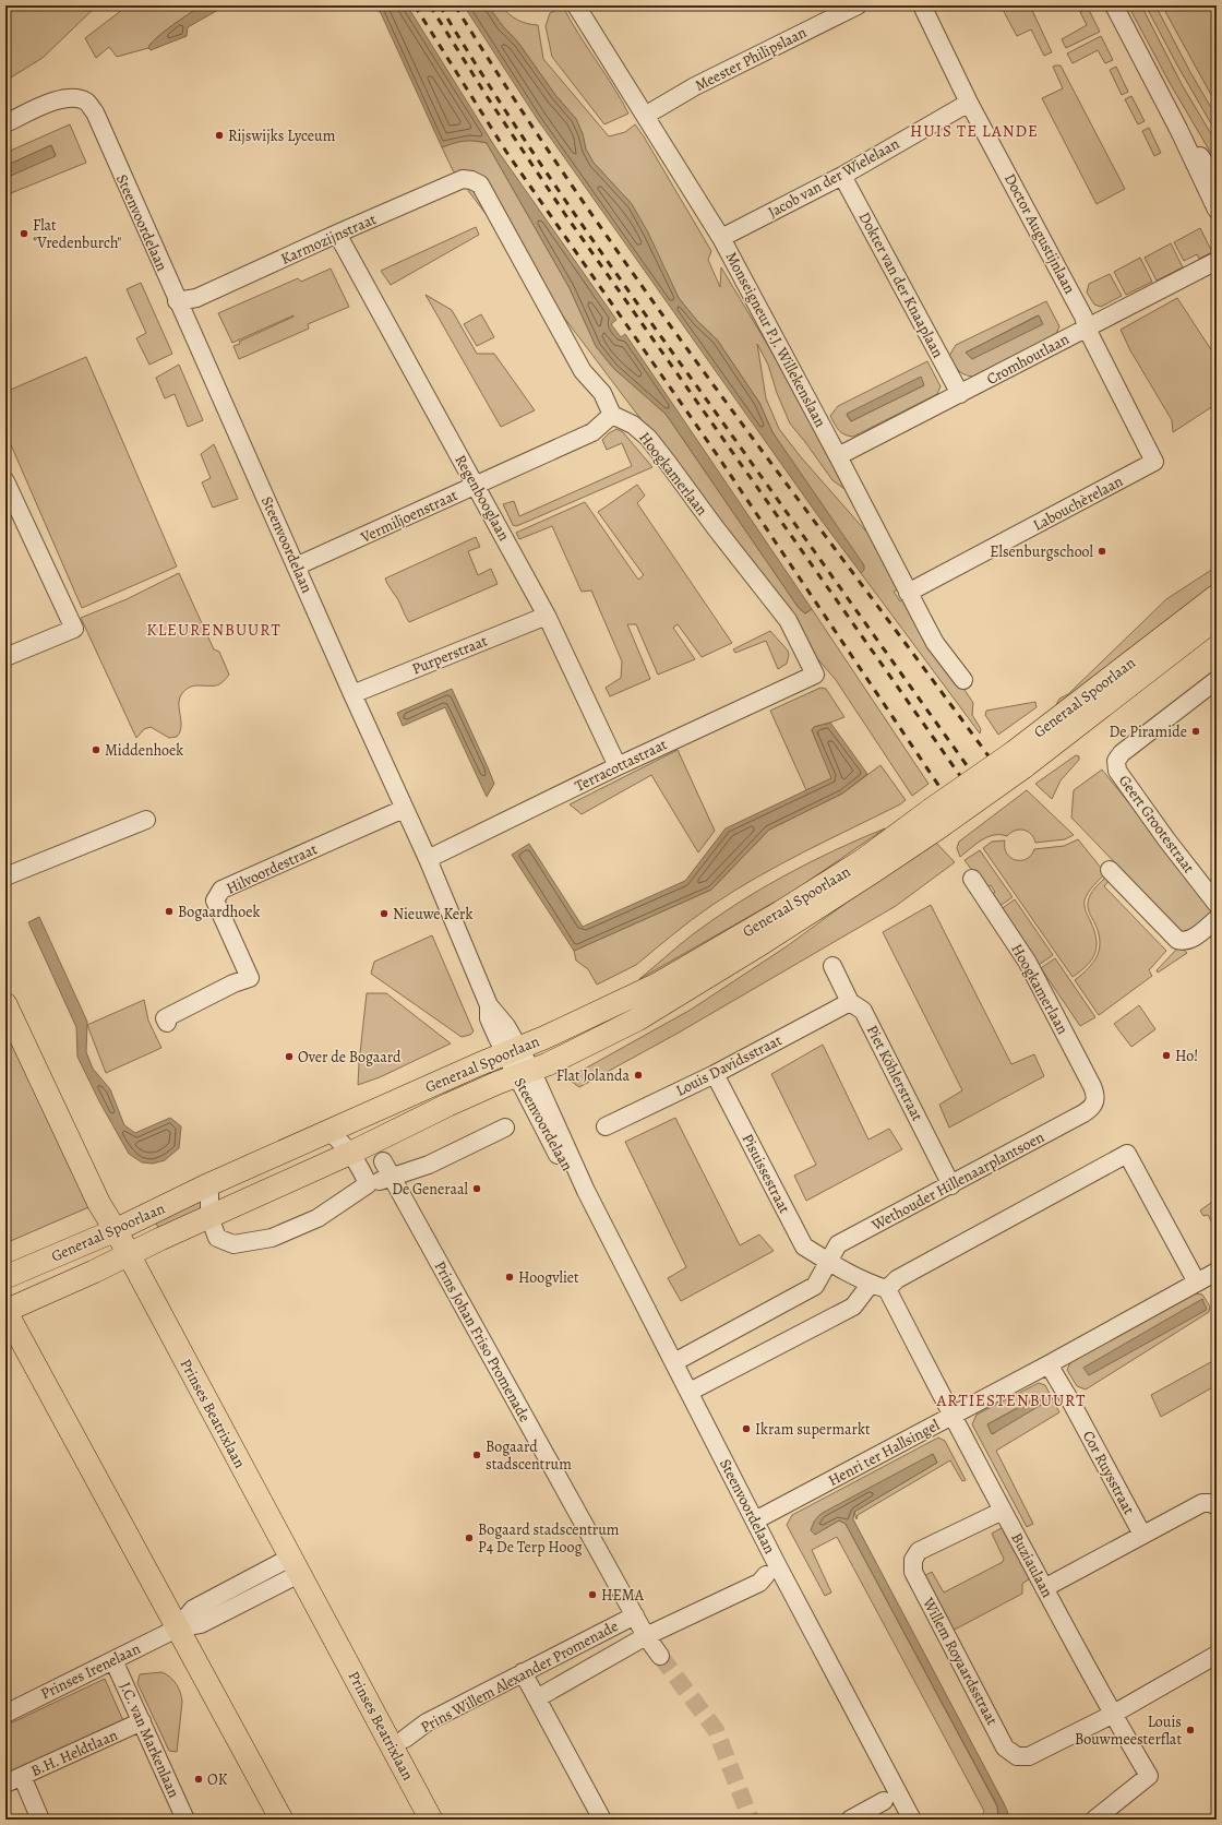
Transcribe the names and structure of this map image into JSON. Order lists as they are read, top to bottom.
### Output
{
  "streets": {
    "main road": ["Generaal Spoorlaan", "Prinses Beatrixlaan"],
    "street": [
      "Meester Philipslaan",
      "Jacob van der Wielelaan",
      "Steenvoordelaan",
      "Doctor Augustijnlaan",
      "Karmozijnstraat",
      "Dokter van der Knaaplaan",
      "Monseigneur P.J. Willekenslaan",
      "Cromhoutlaan",
      "Hoogkamerlaan",
      "Regenbooglaan",
      "Labouchèrelaan",
      "Vermiljoenstraat",
      "Purperstraat",
      "Terracottastraat",
      "Geert Grootestraat",
      "Hilvoordestraat",
      "Louis Davidsstraat",
      "Piet Köhlerstraat",
      "Pisuissestraat",
      "Wethouder Hillenaarplantsoen",
      "Prins Johan Friso Promenade",
      "Henri ter Hallsingel",
      "Cor Ruysstraat",
      "Buziaulaan",
      "Willem Royaardsstraat",
      "Prinses Irenelaan",
      "Prins Willem Alexander Promenade",
      "J.C. van Markenlaan",
      "B.H. Heldtlaan"
    ]
  },
  "crossings": [
    ["Meester Philipslaan", "Monseigneur P.J. Willekenslaan"],
    ["Jacob van der Wielelaan", "Doctor Augustijnlaan"],
    ["Jacob van der Wielelaan", "Dokter van der Knaaplaan"],
    ["Jacob van der Wielelaan", "Monseigneur P.J. Willekenslaan"],
    ["Steenvoordelaan", "Karmozijnstraat"],
    ["Steenvoordelaan", "Vermiljoenstraat"],
    ["Steenvoordelaan", "Purperstraat"],
    ["Steenvoordelaan", "Generaal Spoorlaan"],
    ["Steenvoordelaan", "Terracottastraat"],
    ["Steenvoordelaan", "Hilvoordestraat"],
    ["Steenvoordelaan", "Wethouder Hillenaarplantsoen"],
    ["Steenvoordelaan", "Henri ter Hallsingel"],
    ["Doctor Augustijnlaan", "Cromhoutlaan"],
    ["Doctor Augustijnlaan", "Labouchèrelaan"],
    ["Karmozijnstraat", "Hoogkamerlaan"],
    ["Karmozijnstraat", "Regenbooglaan"],
    ["Karmozijnstraat", "Vermiljoenstraat"],
    ["Dokter van der Knaaplaan", "Cromhoutlaan"],
    ["Monseigneur P.J. Willekenslaan", "Cromhoutlaan"],
    ["Monseigneur P.J. Willekenslaan", "Labouchèrelaan"],
    ["Hoogkamerlaan", "Vermiljoenstraat"],
    ["Hoogkamerlaan", "Terracottastraat"],
    ["Hoogkamerlaan", "Wethouder Hillenaarplantsoen"],
    ["Regenbooglaan", "Vermiljoenstraat"],
    ["Regenbooglaan", "Purperstraat"],
    ["Regenbooglaan", "Terracottastraat"],
    ["Generaal Spoorlaan", "Prinses Beatrixlaan"],
    ["Louis Davidsstraat", "Piet Köhlerstraat"],
    ["Louis Davidsstraat", "Pisuissestraat"],
    ["Piet Köhlerstraat", "Wethouder Hillenaarplantsoen"],
    ["Pisuissestraat", "Wethouder Hillenaarplantsoen"],
    ["Prins Johan Friso Promenade", "Prins Willem Alexander Promenade"],
    ["Prinses Beatrixlaan", "Prinses Irenelaan"],
    ["Henri ter Hallsingel", "Cor Ruysstraat"],
    ["Henri ter Hallsingel", "Buziaulaan"],
    ["Buziaulaan", "Willem Royaardsstraat"],
    ["Prinses Irenelaan", "J.C. van Markenlaan"],
    ["J.C. van Markenlaan", "B.H. Heldtlaan"]
  ],
  "districts": ["HUIS TE LANDE", "KLEURENBUURT", "ARTIESTENBUURT"],
  "places": [
    "Rijswijks Lyceum",
    "Flat \"Vredenburch\"",
    "Elsenburgschool",
    "De Piramide",
    "Middenhoek",
    "Bogaardhoek",
    "Nieuwe Kerk",
    "Ho!",
    "Over de Bogaard",
    "Flat Jolanda",
    "De Generaal",
    "Hoogvliet",
    "Ikram supermarkt",
    "Bogaard stadscentrum",
    "Bogaard stadscentrum P4 De Terp Hoog",
    "HEMA",
    "Louis Bouwmeesterflat",
    "OK"
  ]
}
